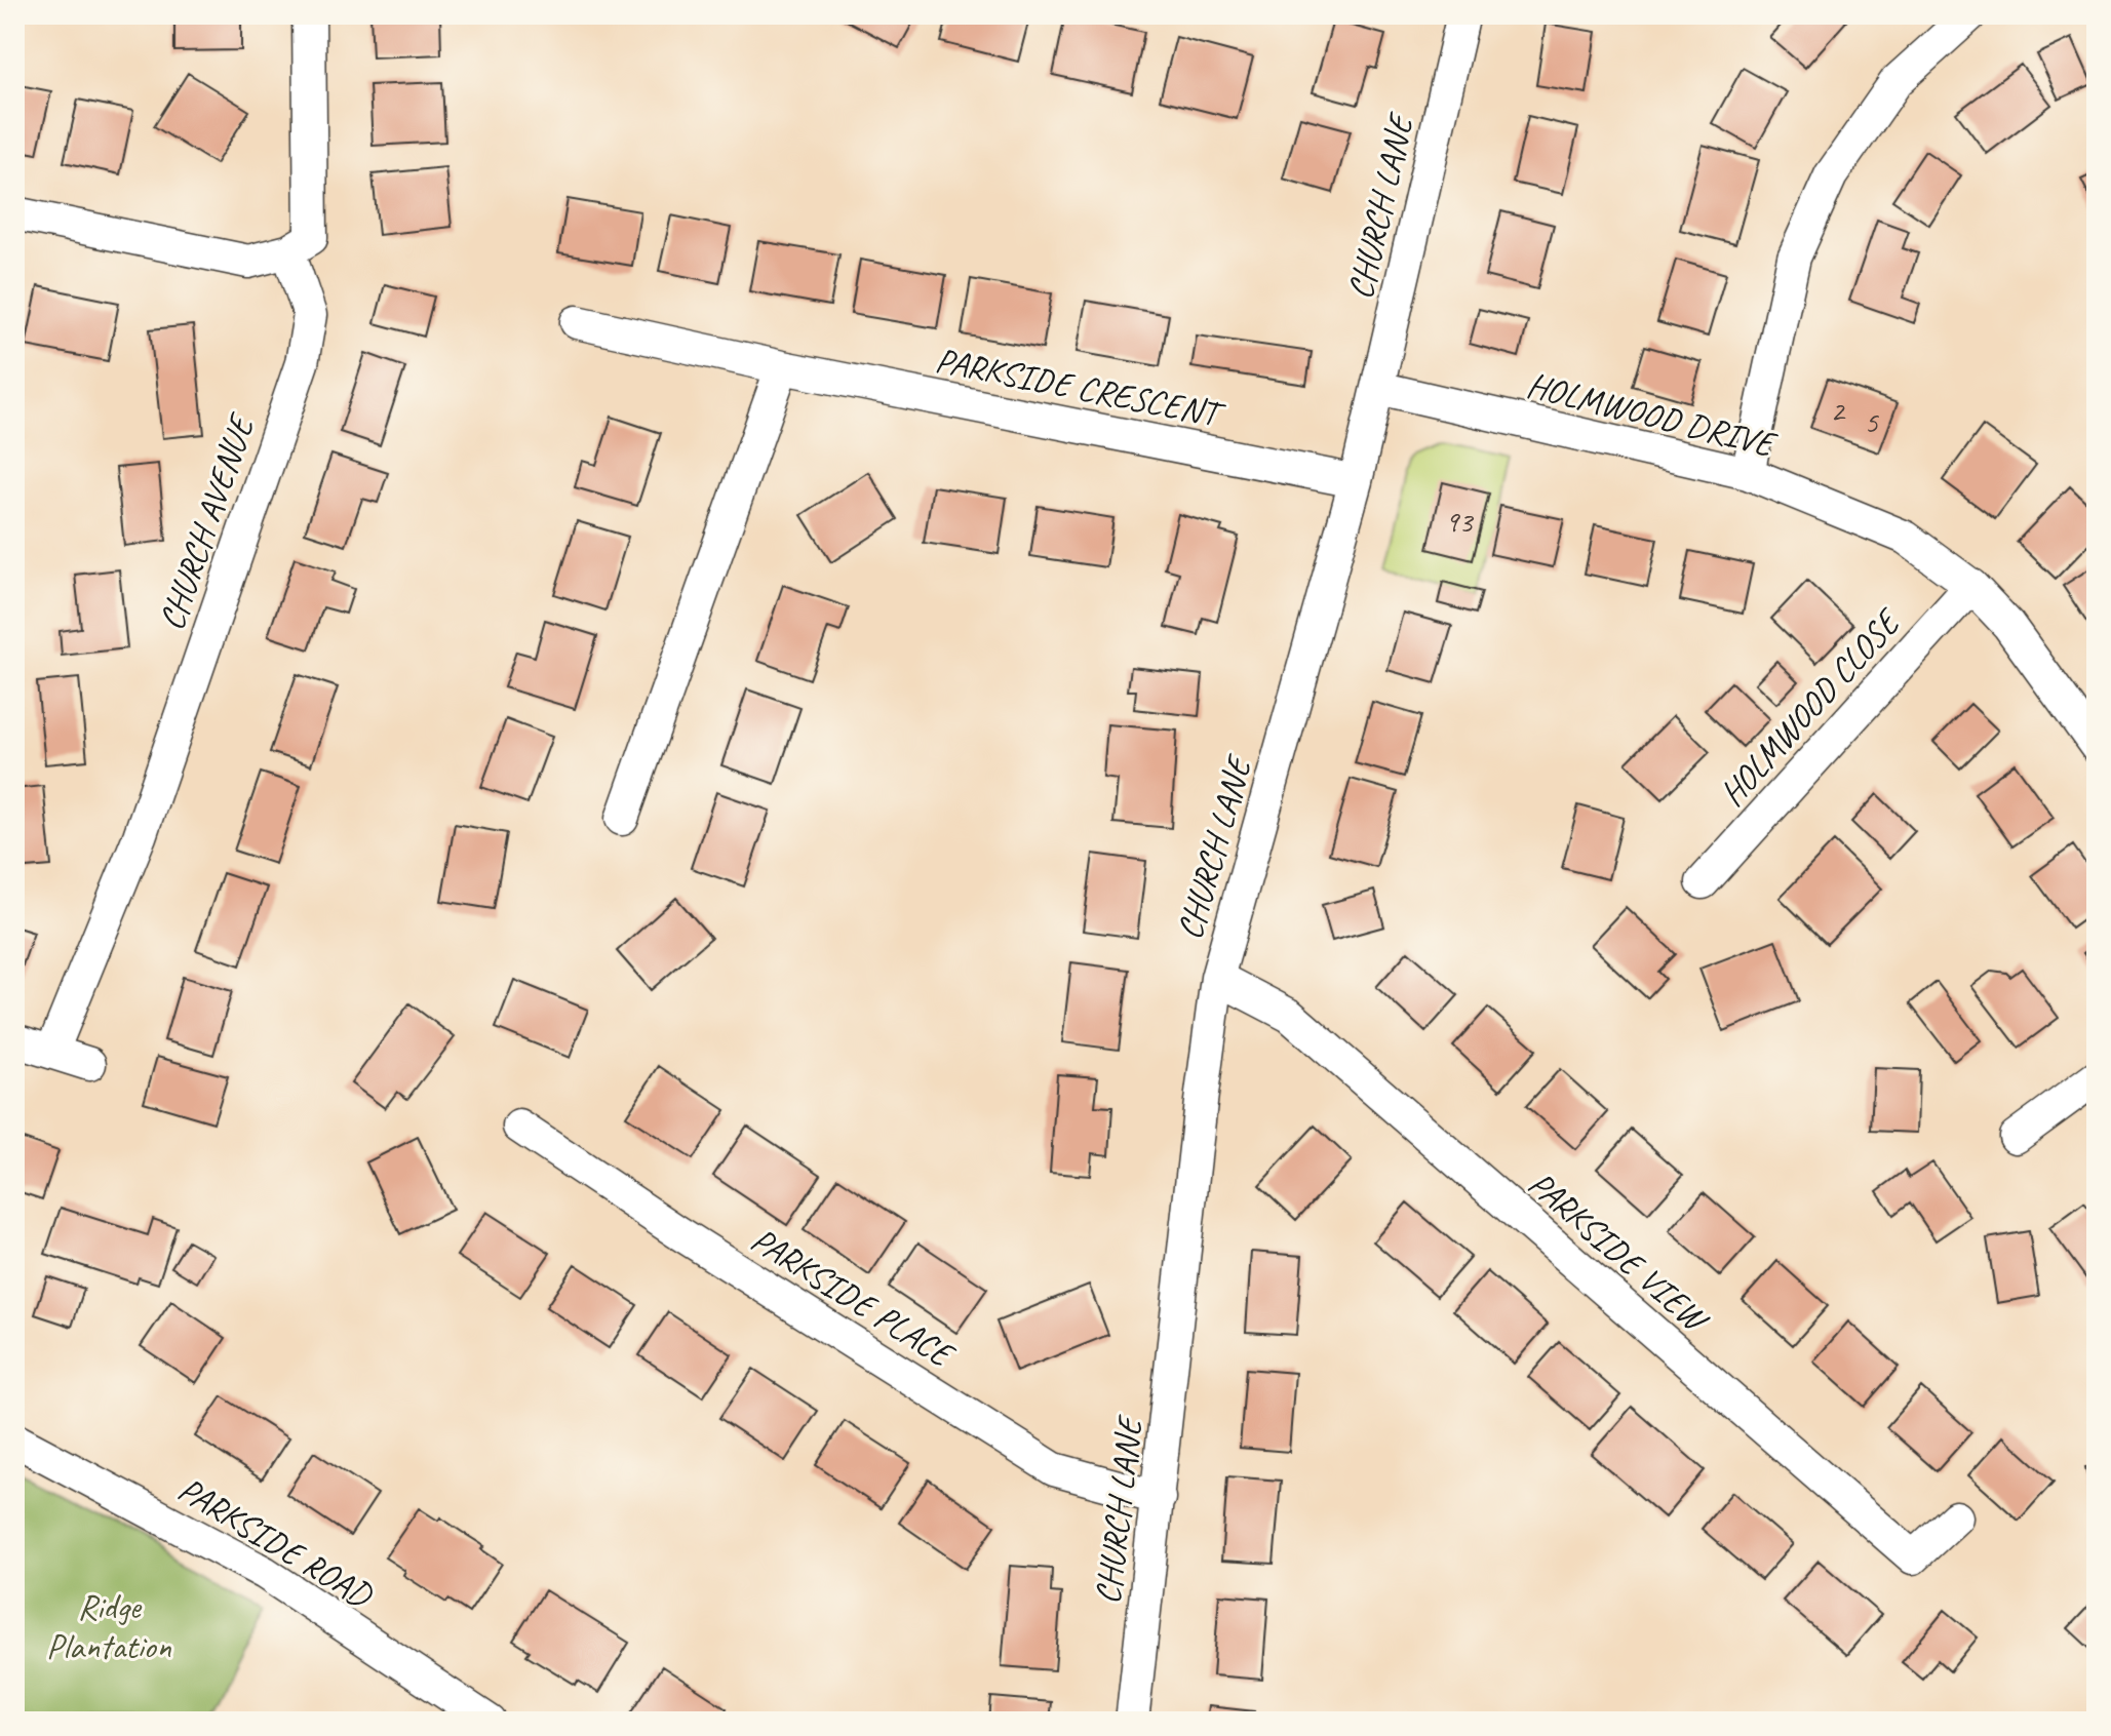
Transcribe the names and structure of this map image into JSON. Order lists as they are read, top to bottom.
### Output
{
  "streets": {
    "street": [
      "CHURCH LANE",
      "PARKSIDE CRESCENT",
      "HOLMWOOD DRIVE",
      "CHURCH AVENUE",
      "HOLMWOOD CLOSE",
      "PARKSIDE VIEW",
      "PARKSIDE PLACE",
      "PARKSIDE ROAD"
    ]
  },
  "crossings": [
    ["CHURCH LANE", "PARKSIDE CRESCENT"],
    ["CHURCH LANE", "HOLMWOOD DRIVE"],
    ["CHURCH LANE", "PARKSIDE VIEW"],
    ["CHURCH LANE", "PARKSIDE PLACE"],
    ["HOLMWOOD DRIVE", "HOLMWOOD CLOSE"]
  ],
  "parks": ["Ridge Plantation"],
  "house_numbers": ["2", "5", "93"]
}
